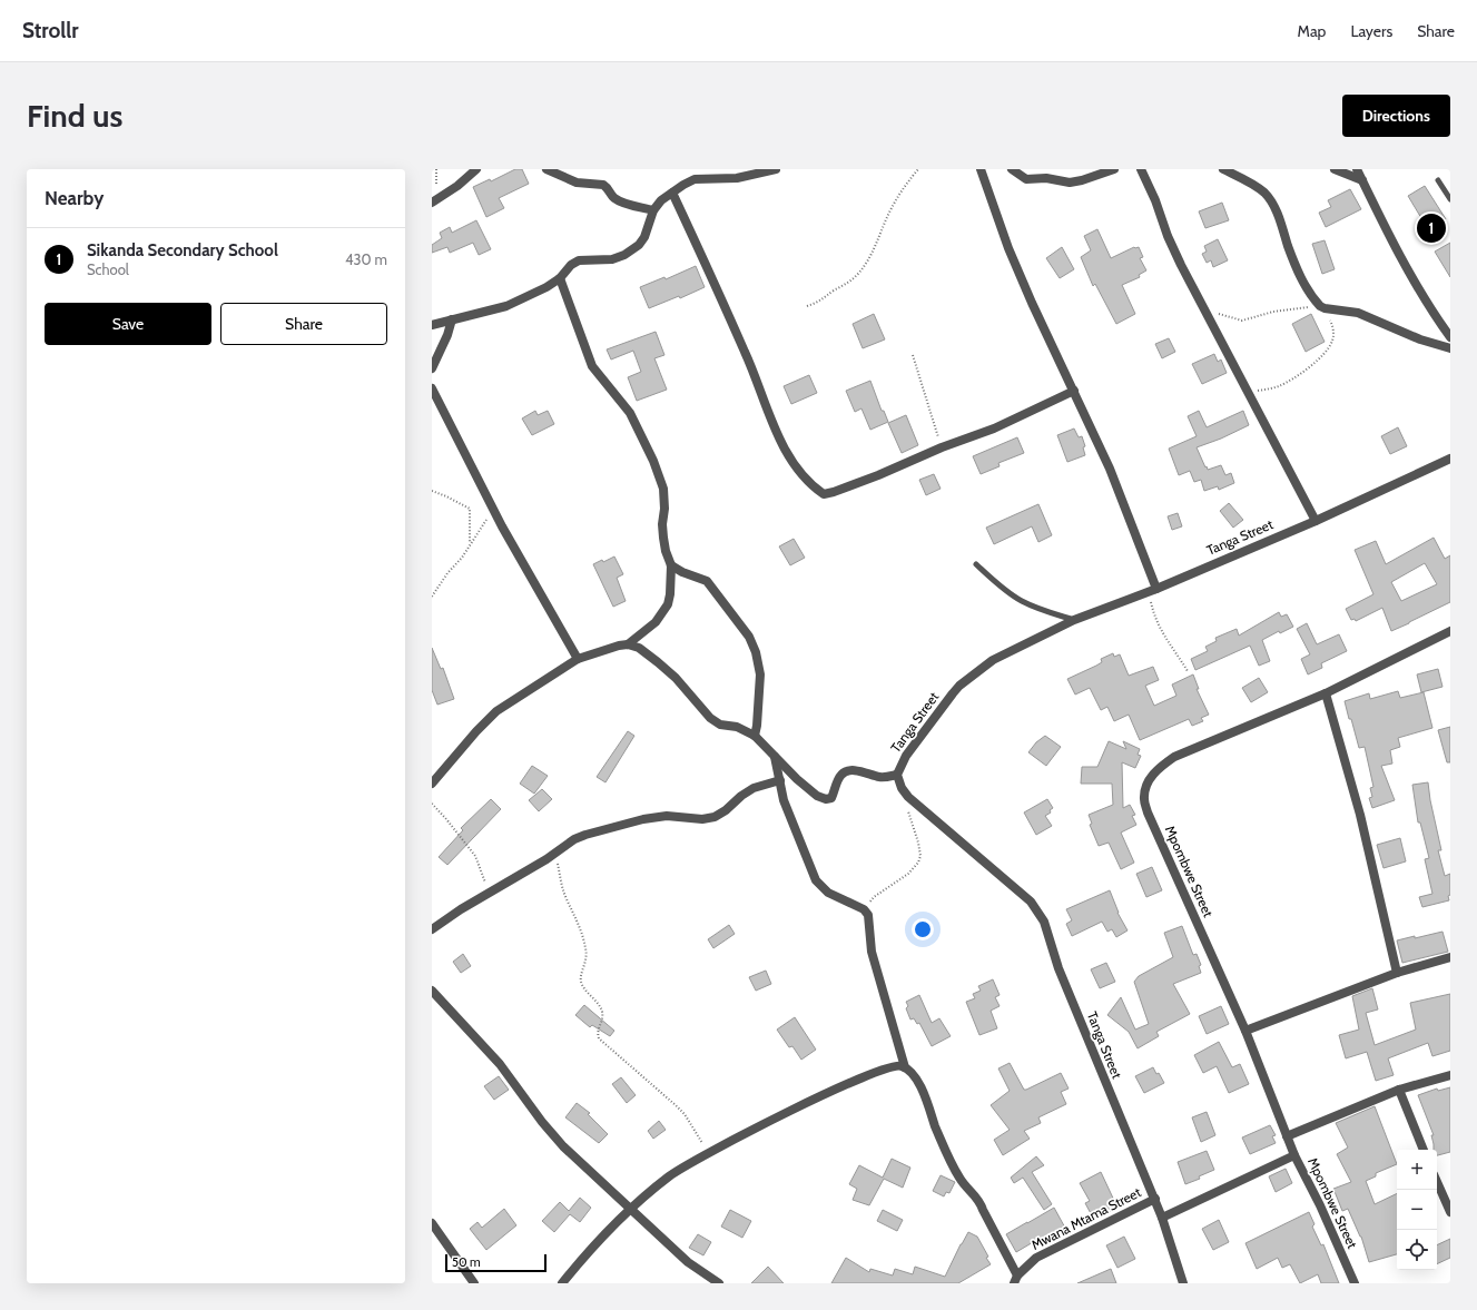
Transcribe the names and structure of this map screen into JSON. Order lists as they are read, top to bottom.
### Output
{
  "streets": {
    "street": ["Tanga Street", "Mpombwe Street", "Mwana Mtama Street"]
  },
  "crossings": [
    ["Tanga Street", "Mwana Mtama Street"]
  ],
  "scale_bar": "50 m",
  "page": {
    "header": "Strollr",
    "nav": ["Map", "Layers", "Share"],
    "buttons": [
      "Directions",
      ["Save", "Share"]
    ],
    "title": "Find us",
    "heading": "Nearby",
    "pins": "1",
    "list": [
      {
        "mark": "1",
        "name": "Sikanda Secondary School",
        "note": "School",
        "value": "430 m"
      }
    ],
    "map_buttons": ["+", "−"],
    "scale": "50 m"
  }
}
